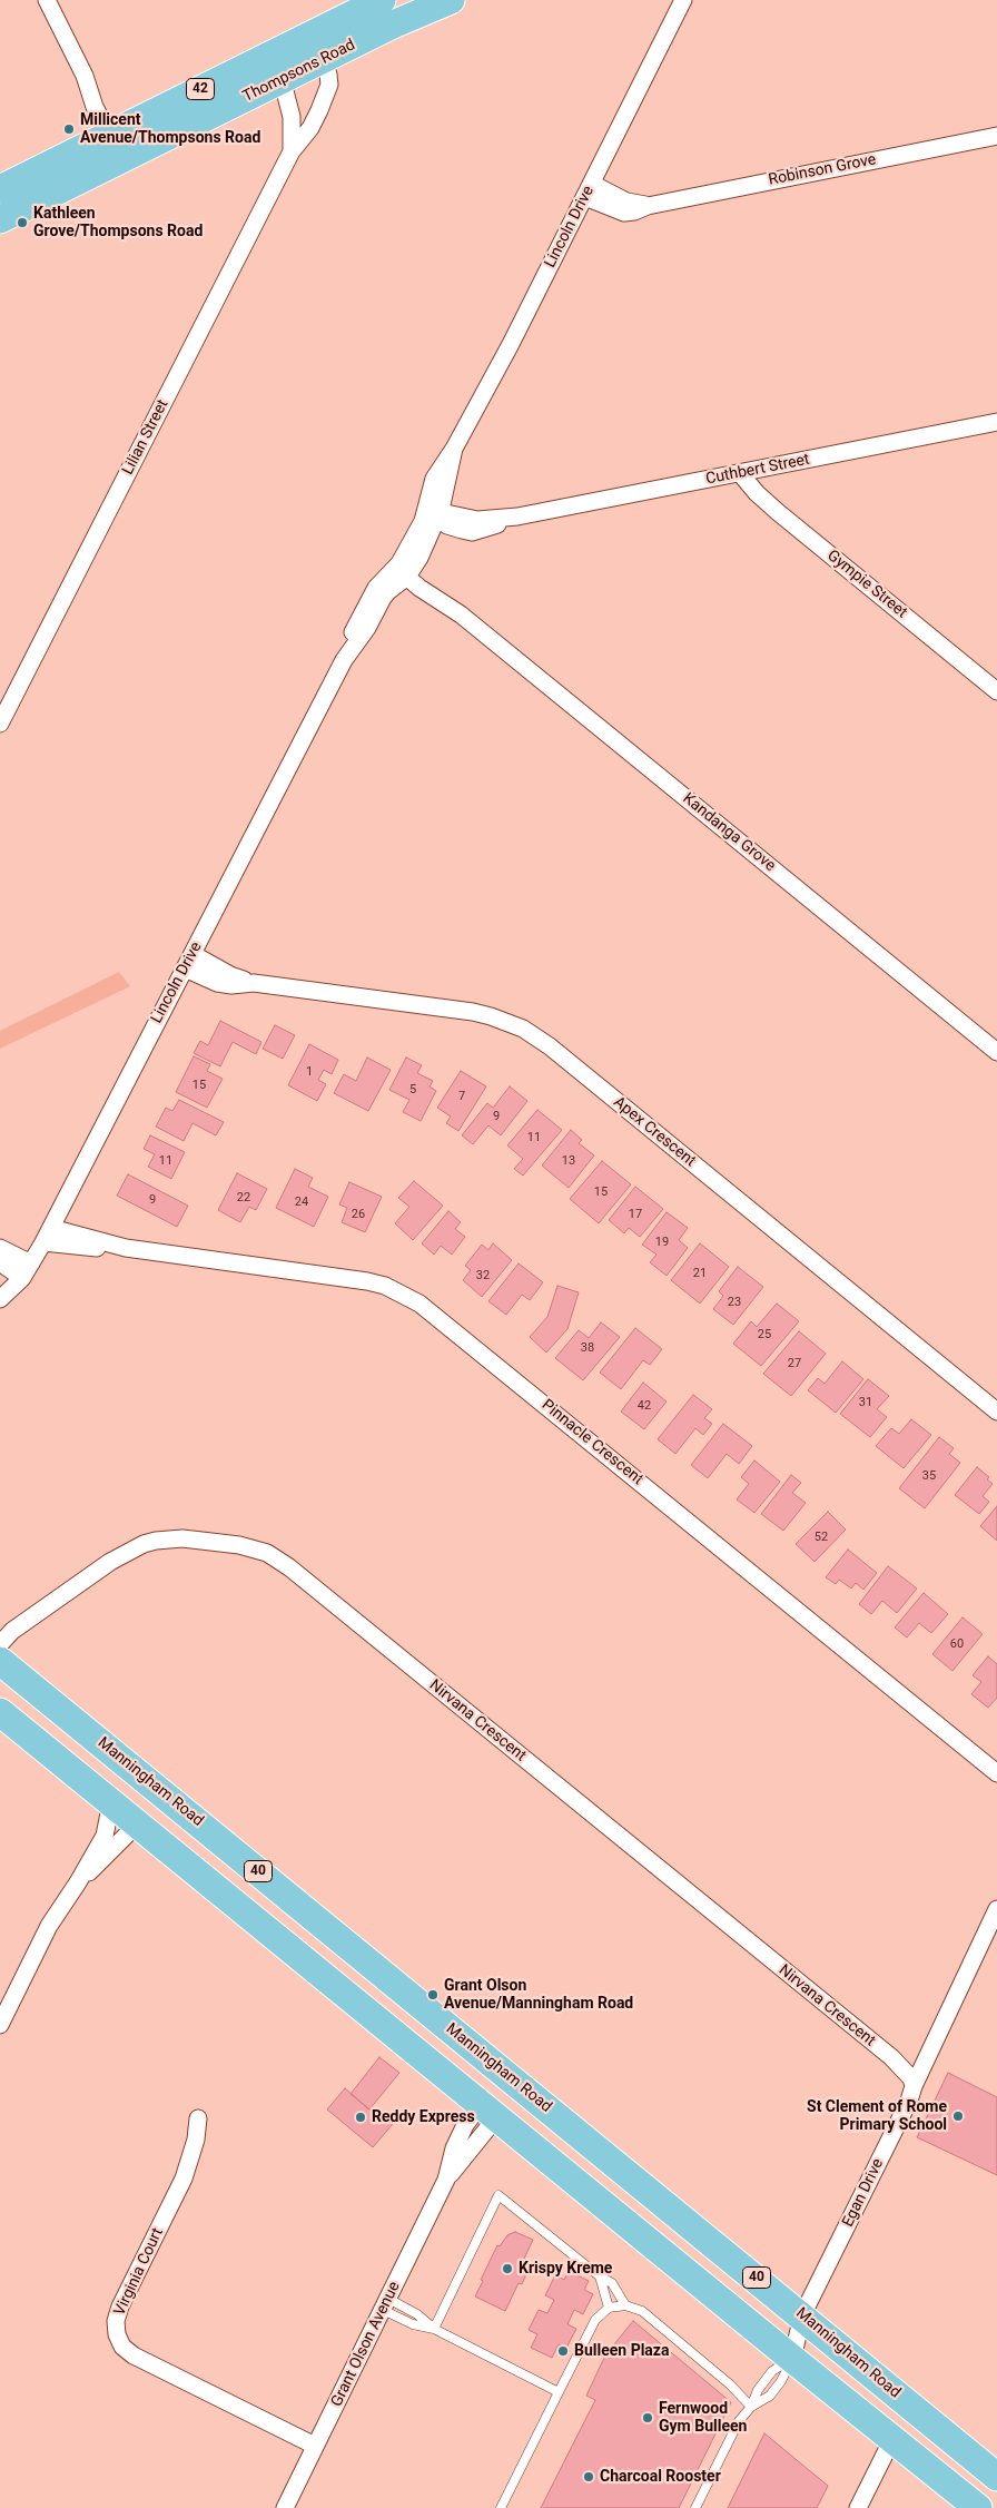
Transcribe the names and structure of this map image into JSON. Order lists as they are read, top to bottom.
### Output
{
  "streets": {
    "main road": [
      "Thompsons Road",
      "42",
      "Manningham Road",
      "40",
      "Grant Olson Avenue"
    ],
    "street": [
      "Robinson Grove",
      "Lincoln Drive",
      "Lilian Street",
      "Cuthbert Street",
      "Gympie Street",
      "Kandanga Grove",
      "Apex Crescent",
      "Pinnacle Crescent",
      "Nirvana Crescent",
      "Egan Drive",
      "Virginia Court"
    ]
  },
  "crossings": [
    ["Thompsons Road", "Lilian Street"],
    ["Robinson Grove", "Lincoln Drive"],
    ["Lincoln Drive", "Cuthbert Street"],
    ["Lincoln Drive", "Kandanga Grove"],
    ["Lincoln Drive", "Apex Crescent"],
    ["Lincoln Drive", "Pinnacle Crescent"],
    ["Cuthbert Street", "Gympie Street"],
    ["Nirvana Crescent", "Egan Drive"],
    ["Manningham Road", "Egan Drive"],
    ["Manningham Road", "Grant Olson Avenue"],
    ["Virginia Court", "Grant Olson Avenue"]
  ],
  "places": [
    "Millicent Avenue/Thompsons Road",
    "Kathleen Grove/Thompsons Road",
    "Grant Olson Avenue/Manningham Road",
    "St Clement of Rome Primary School",
    "Reddy Express",
    "Krispy Kreme",
    "Bulleen Plaza",
    "Fernwood Gym Bulleen",
    "Charcoal Rooster"
  ],
  "house_numbers": [
    "1",
    "15",
    "5",
    "7",
    "9",
    "11",
    "11",
    "13",
    "15",
    "22",
    "9",
    "24",
    "26",
    "17",
    "19",
    "21",
    "32",
    "23",
    "25",
    "38",
    "27",
    "31",
    "42",
    "35",
    "52",
    "60"
  ]
}
